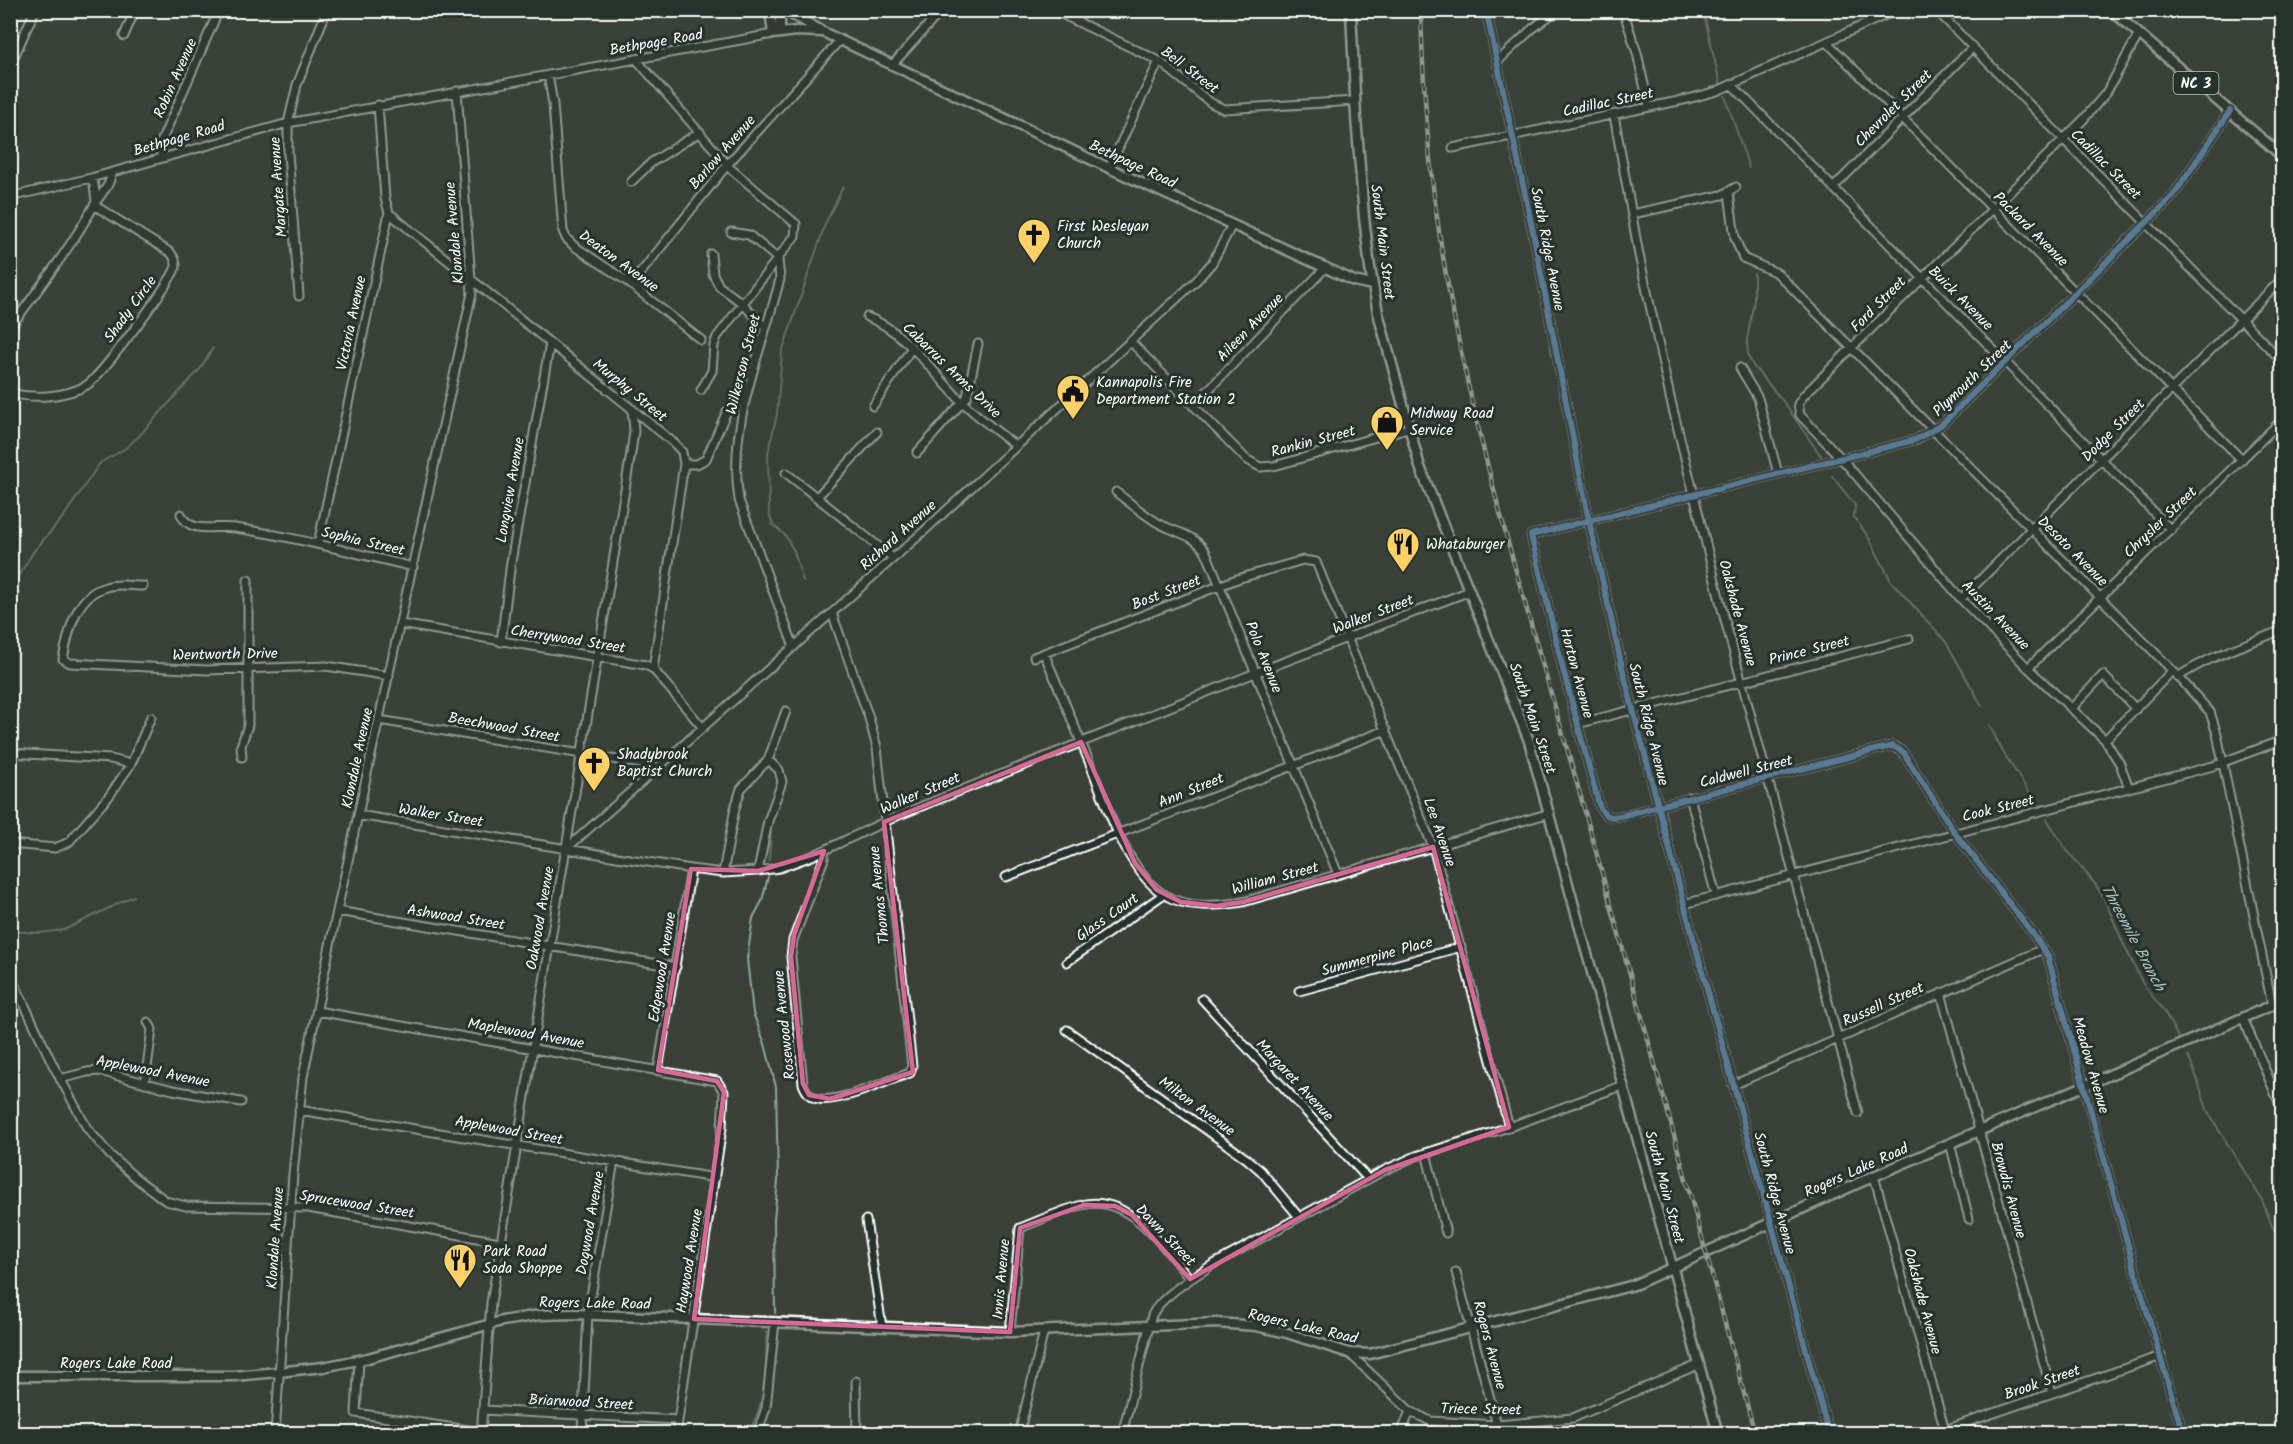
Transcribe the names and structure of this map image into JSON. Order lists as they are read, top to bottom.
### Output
{
  "streets": {
    "main road": [
      "Bethpage Road",
      "NC 3",
      "South Main Street",
      "Rogers Lake Road"
    ],
    "street": [
      "Bell Street",
      "Robin Avenue",
      "Cadillac Street",
      "Chevrolet Street",
      "Barlow Avenue",
      "Margate Avenue",
      "Packard Avenue",
      "Klondale Avenue",
      "South Ridge Avenue",
      "Deaton Avenue",
      "Buick Avenue",
      "Ford Street",
      "Shady Circle",
      "Victoria Avenue",
      "Aileen Avenue",
      "Wilkerson Street",
      "Cabarrus Arms Drive",
      "Plymouth Street",
      "Murphy Street",
      "Dodge Street",
      "Rankin Street",
      "Longview Avenue",
      "Chrysler Street",
      "Richard Avenue",
      "Sophia Street",
      "Desoto Avenue",
      "Bost Street",
      "Oakshade Avenue",
      "Walker Street",
      "Austin Avenue",
      "Cherrywood Street",
      "Prince Street",
      "Wentworth Drive",
      "Polo Avenue",
      "Horton Avenue",
      "Beechwood Street",
      "Caldwell Street",
      "Ann Street",
      "Cook Street",
      "Lee Avenue",
      "William Street",
      "Thomas Avenue",
      "Ashwood Street",
      "Glass Court",
      "Oakwood Avenue",
      "Summerpine Place",
      "Edgewood Avenue",
      "Russell Street",
      "Rosewood Avenue",
      "Maplewood Avenue",
      "Meadow Avenue",
      "Applewood Avenue",
      "Margaret Avenue",
      "Milton Avenue",
      "Applewood Street",
      "Browdis Avenue",
      "Sprucewood Street",
      "Dogwood Avenue",
      "Dawn Street",
      "Haywood Avenue",
      "Innis Avenue",
      "Rogers Avenue",
      "Brook Street",
      "Briarwood Street",
      "Triece Street"
    ]
  },
  "crossings": [
    ["Bethpage Road", "Robin Avenue"],
    ["Bethpage Road", "Barlow Avenue"],
    ["Bethpage Road", "Margate Avenue"],
    ["Bethpage Road", "Klondale Avenue"],
    ["Bethpage Road", "South Main Street"],
    ["Bethpage Road", "Deaton Avenue"],
    ["Bethpage Road", "Victoria Avenue"],
    ["Bethpage Road", "Aileen Avenue"],
    ["Bethpage Road", "Wilkerson Street"],
    ["Bethpage Road", "Richard Avenue"],
    ["Bell Street", "South Main Street"],
    ["NC 3", "Ford Street"],
    ["NC 3", "Plymouth Street"],
    ["Cadillac Street", "Chevrolet Street"],
    ["Cadillac Street", "Packard Avenue"],
    ["Cadillac Street", "South Ridge Avenue"],
    ["Cadillac Street", "Buick Avenue"],
    ["Cadillac Street", "Ford Street"],
    ["Cadillac Street", "Plymouth Street"],
    ["Cadillac Street", "Dodge Street"],
    ["Cadillac Street", "Oakshade Avenue"],
    ["Chevrolet Street", "Packard Avenue"],
    ["Chevrolet Street", "Buick Avenue"],
    ["Barlow Avenue", "Deaton Avenue"],
    ["Barlow Avenue", "Wilkerson Street"],
    ["Packard Avenue", "Ford Street"],
    ["Packard Avenue", "Plymouth Street"],
    ["Packard Avenue", "Dodge Street"],
    ["Packard Avenue", "Chrysler Street"],
    ["Klondale Avenue", "Murphy Street"],
    ["Klondale Avenue", "Sophia Street"],
    ["Klondale Avenue", "Walker Street"],
    ["Klondale Avenue", "Cherrywood Street"],
    ["Klondale Avenue", "Wentworth Drive"],
    ["Klondale Avenue", "Beechwood Street"],
    ["Klondale Avenue", "Ashwood Street"],
    ["Klondale Avenue", "Maplewood Avenue"],
    ["Klondale Avenue", "Applewood Street"],
    ["Klondale Avenue", "Rogers Lake Road"],
    ["Klondale Avenue", "Sprucewood Street"],
    ["South Main Street", "Rankin Street"],
    ["South Main Street", "Walker Street"],
    ["South Main Street", "William Street"],
    ["South Main Street", "Rogers Lake Road"],
    ["South Main Street", "Triece Street"],
    ["South Ridge Avenue", "Plymouth Street"],
    ["South Ridge Avenue", "Prince Street"],
    ["South Ridge Avenue", "Caldwell Street"],
    ["South Ridge Avenue", "Cook Street"],
    ["South Ridge Avenue", "Russell Street"],
    ["South Ridge Avenue", "Rogers Lake Road"],
    ["Buick Avenue", "Ford Street"],
    ["Buick Avenue", "Plymouth Street"],
    ["Buick Avenue", "Dodge Street"],
    ["Buick Avenue", "Chrysler Street"],
    ["Ford Street", "Plymouth Street"],
    ["Ford Street", "Desoto Avenue"],
    ["Ford Street", "Austin Avenue"],
    ["Victoria Avenue", "Murphy Street"],
    ["Victoria Avenue", "Sophia Street"],
    ["Aileen Avenue", "Rankin Street"],
    ["Wilkerson Street", "Richard Avenue"],
    ["Cabarrus Arms Drive", "Richard Avenue"],
    ["Plymouth Street", "Desoto Avenue"],
    ["Plymouth Street", "Oakshade Avenue"],
    ["Plymouth Street", "Austin Avenue"],
    ["Plymouth Street", "Horton Avenue"],
    ["Murphy Street", "Longview Avenue"],
    ["Murphy Street", "Oakwood Avenue"],
    ["Dodge Street", "Desoto Avenue"],
    ["Dodge Street", "Austin Avenue"],
    ["Rankin Street", "Richard Avenue"],
    ["Longview Avenue", "Cherrywood Street"],
    ["Chrysler Street", "Desoto Avenue"],
    ["Chrysler Street", "Austin Avenue"],
    ["Richard Avenue", "Walker Street"],
    ["Richard Avenue", "Beechwood Street"],
    ["Richard Avenue", "Thomas Avenue"],
    ["Richard Avenue", "Oakwood Avenue"],
    ["Desoto Avenue", "Cook Street"],
    ["Desoto Avenue", "Rogers Lake Road"],
    ["Bost Street", "Polo Avenue"],
    ["Bost Street", "Lee Avenue"],
    ["Bost Street", "William Street"],
    ["Oakshade Avenue", "Prince Street"],
    ["Oakshade Avenue", "Caldwell Street"],
    ["Oakshade Avenue", "Cook Street"],
    ["Oakshade Avenue", "Russell Street"],
    ["Oakshade Avenue", "Rogers Lake Road"],
    ["Oakshade Avenue", "Brook Street"],
    ["Walker Street", "Polo Avenue"],
    ["Walker Street", "Lee Avenue"],
    ["Walker Street", "William Street"],
    ["Walker Street", "Thomas Avenue"],
    ["Walker Street", "Oakwood Avenue"],
    ["Walker Street", "Edgewood Avenue"],
    ["Walker Street", "Rosewood Avenue"],
    ["Austin Avenue", "Cook Street"],
    ["Cherrywood Street", "Oakwood Avenue"],
    ["Prince Street", "Horton Avenue"],
    ["Polo Avenue", "Ann Street"],
    ["Polo Avenue", "William Street"],
    ["Horton Avenue", "Caldwell Street"],
    ["Beechwood Street", "Oakwood Avenue"],
    ["Caldwell Street", "Meadow Avenue"],
    ["Ann Street", "Lee Avenue"],
    ["Ann Street", "William Street"],
    ["Cook Street", "Meadow Avenue"],
    ["Lee Avenue", "William Street"],
    ["Lee Avenue", "Summerpine Place"],
    ["William Street", "Glass Court"],
    ["Thomas Avenue", "Rosewood Avenue"],
    ["Ashwood Street", "Oakwood Avenue"],
    ["Ashwood Street", "Edgewood Avenue"],
    ["Oakwood Avenue", "Maplewood Avenue"],
    ["Oakwood Avenue", "Applewood Street"],
    ["Oakwood Avenue", "Rogers Lake Road"],
    ["Oakwood Avenue", "Sprucewood Street"],
    ["Oakwood Avenue", "Briarwood Street"],
    ["Edgewood Avenue", "Maplewood Avenue"],
    ["Russell Street", "Meadow Avenue"],
    ["Russell Street", "Browdis Avenue"],
    ["Maplewood Avenue", "Haywood Avenue"],
    ["Meadow Avenue", "Rogers Lake Road"],
    ["Meadow Avenue", "Brook Street"],
    ["Applewood Avenue", "Sprucewood Street"],
    ["Applewood Street", "Dogwood Avenue"],
    ["Applewood Street", "Haywood Avenue"],
    ["Rogers Lake Road", "Browdis Avenue"],
    ["Rogers Lake Road", "Dogwood Avenue"],
    ["Rogers Lake Road", "Haywood Avenue"],
    ["Rogers Lake Road", "Innis Avenue"],
    ["Rogers Lake Road", "Rogers Avenue"],
    ["Rogers Lake Road", "Triece Street"],
    ["Browdis Avenue", "Brook Street"],
    ["Dogwood Avenue", "Briarwood Street"],
    ["Dawn Street", "Innis Avenue"],
    ["Haywood Avenue", "Briarwood Street"],
    ["Rogers Avenue", "Triece Street"]
  ],
  "water": ["Threemile Branch"],
  "places": {
    "church": ["First Wesleyan Church", "Shadybrook Baptist Church"],
    "public building": ["Kannapolis Fire Department Station 2"],
    "shop": ["Midway Road Service"],
    "restaurant": ["Whataburger", "Park Road Soda Shoppe"]
  }
}
